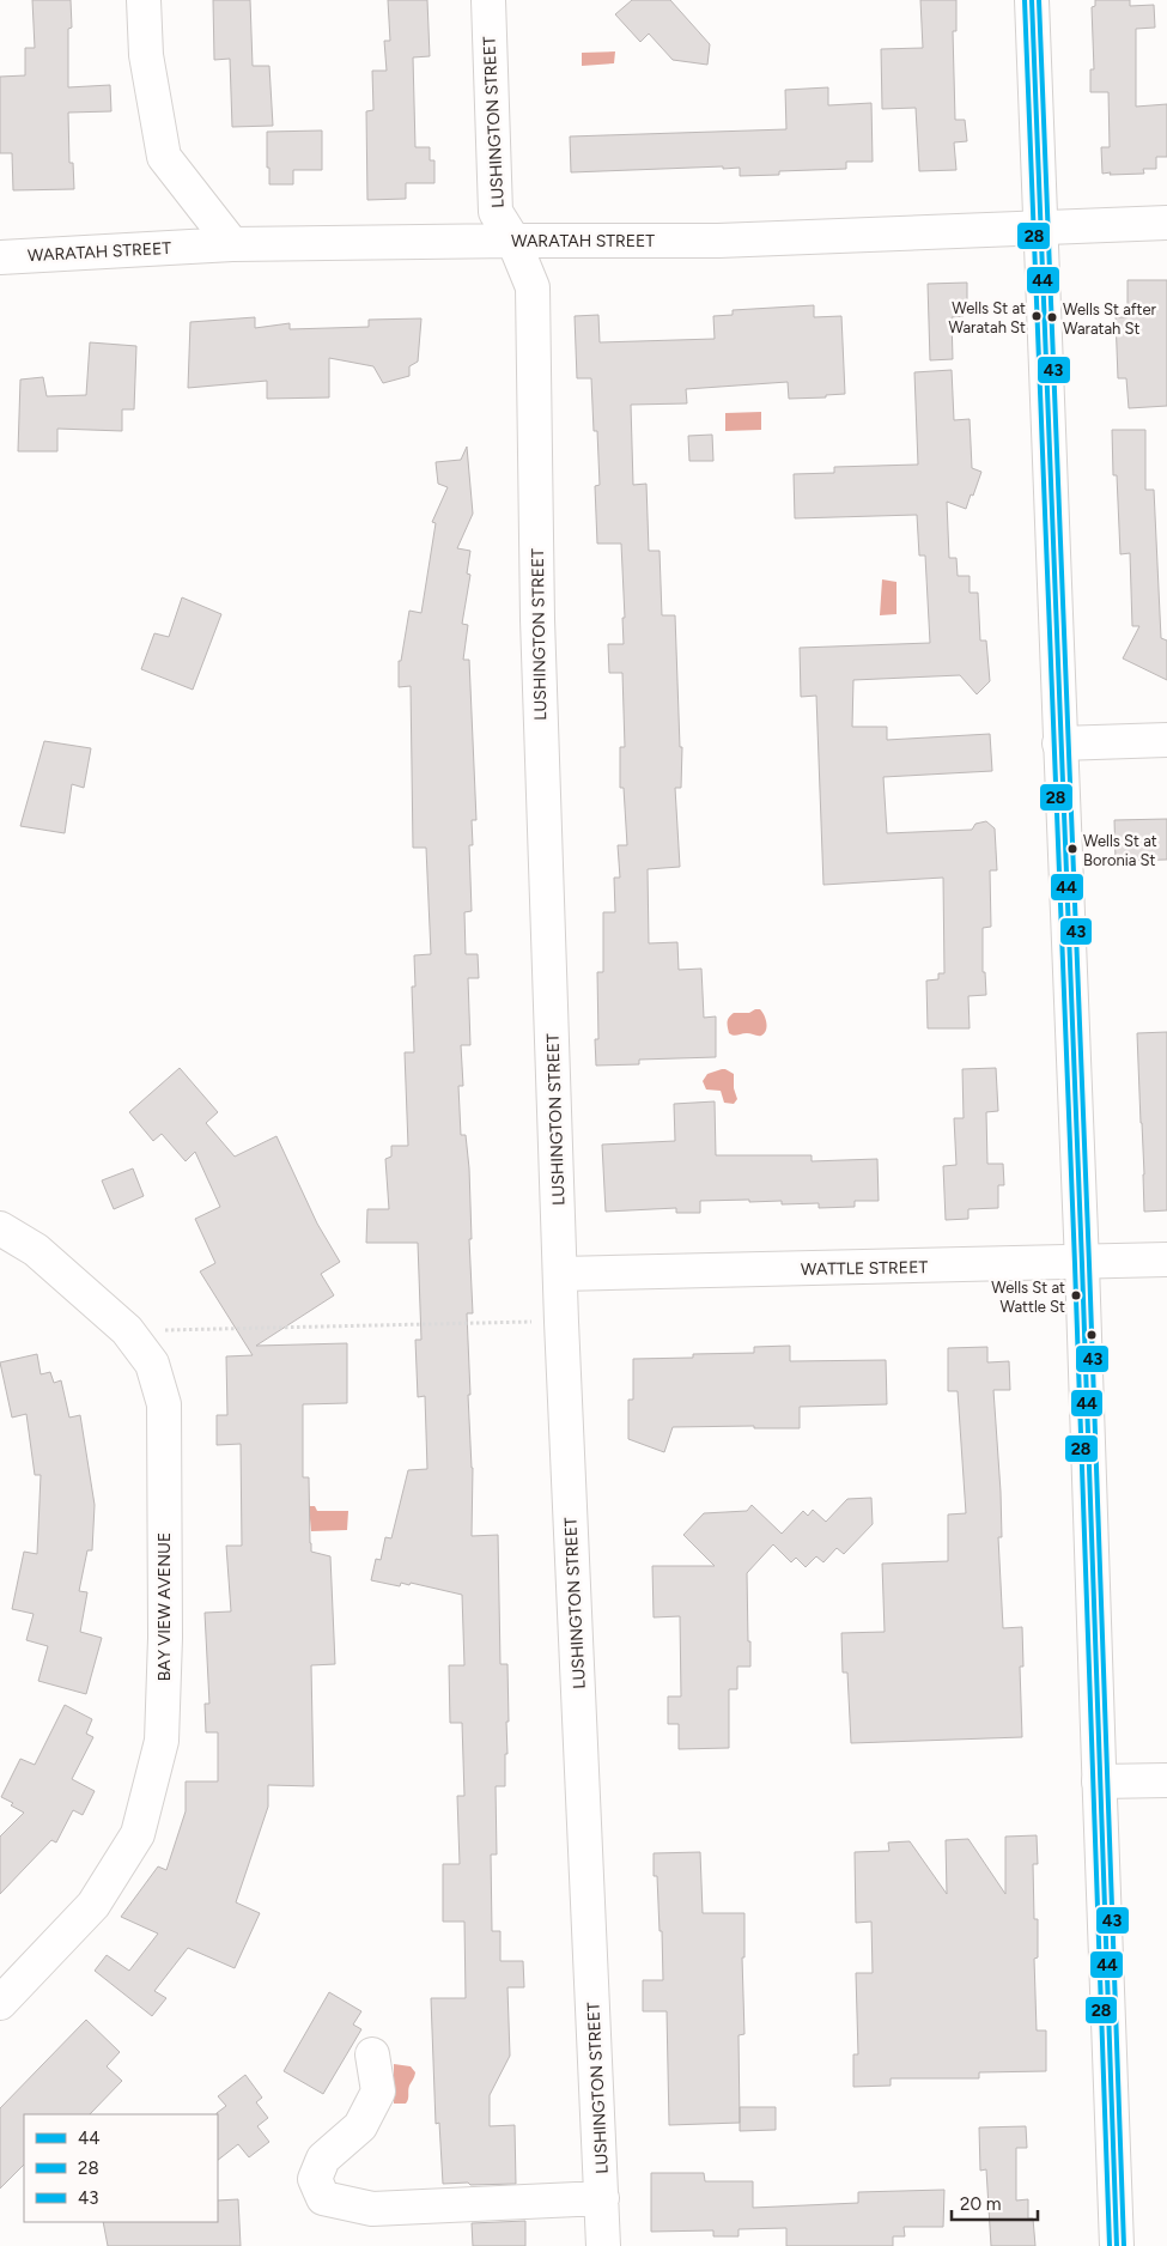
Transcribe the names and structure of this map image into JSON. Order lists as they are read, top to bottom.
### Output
{
  "streets": {
    "street": [
      "LUSHINGTON STREET",
      "WARATAH STREET",
      "WATTLE STREET",
      "BAY VIEW AVENUE"
    ]
  },
  "crossings": [
    ["LUSHINGTON STREET", "WARATAH STREET"],
    ["LUSHINGTON STREET", "WATTLE STREET"]
  ],
  "places": [
    "Wells St at Waratah St",
    "Wells St after Waratah St",
    "Wells St at Boronia St",
    "Wells St at Wattle St"
  ],
  "lines": ["transit line 44", "transit line 28", "transit line 43"],
  "legend": ["44", "28", "43"],
  "scale_bar": "20 m"
}
